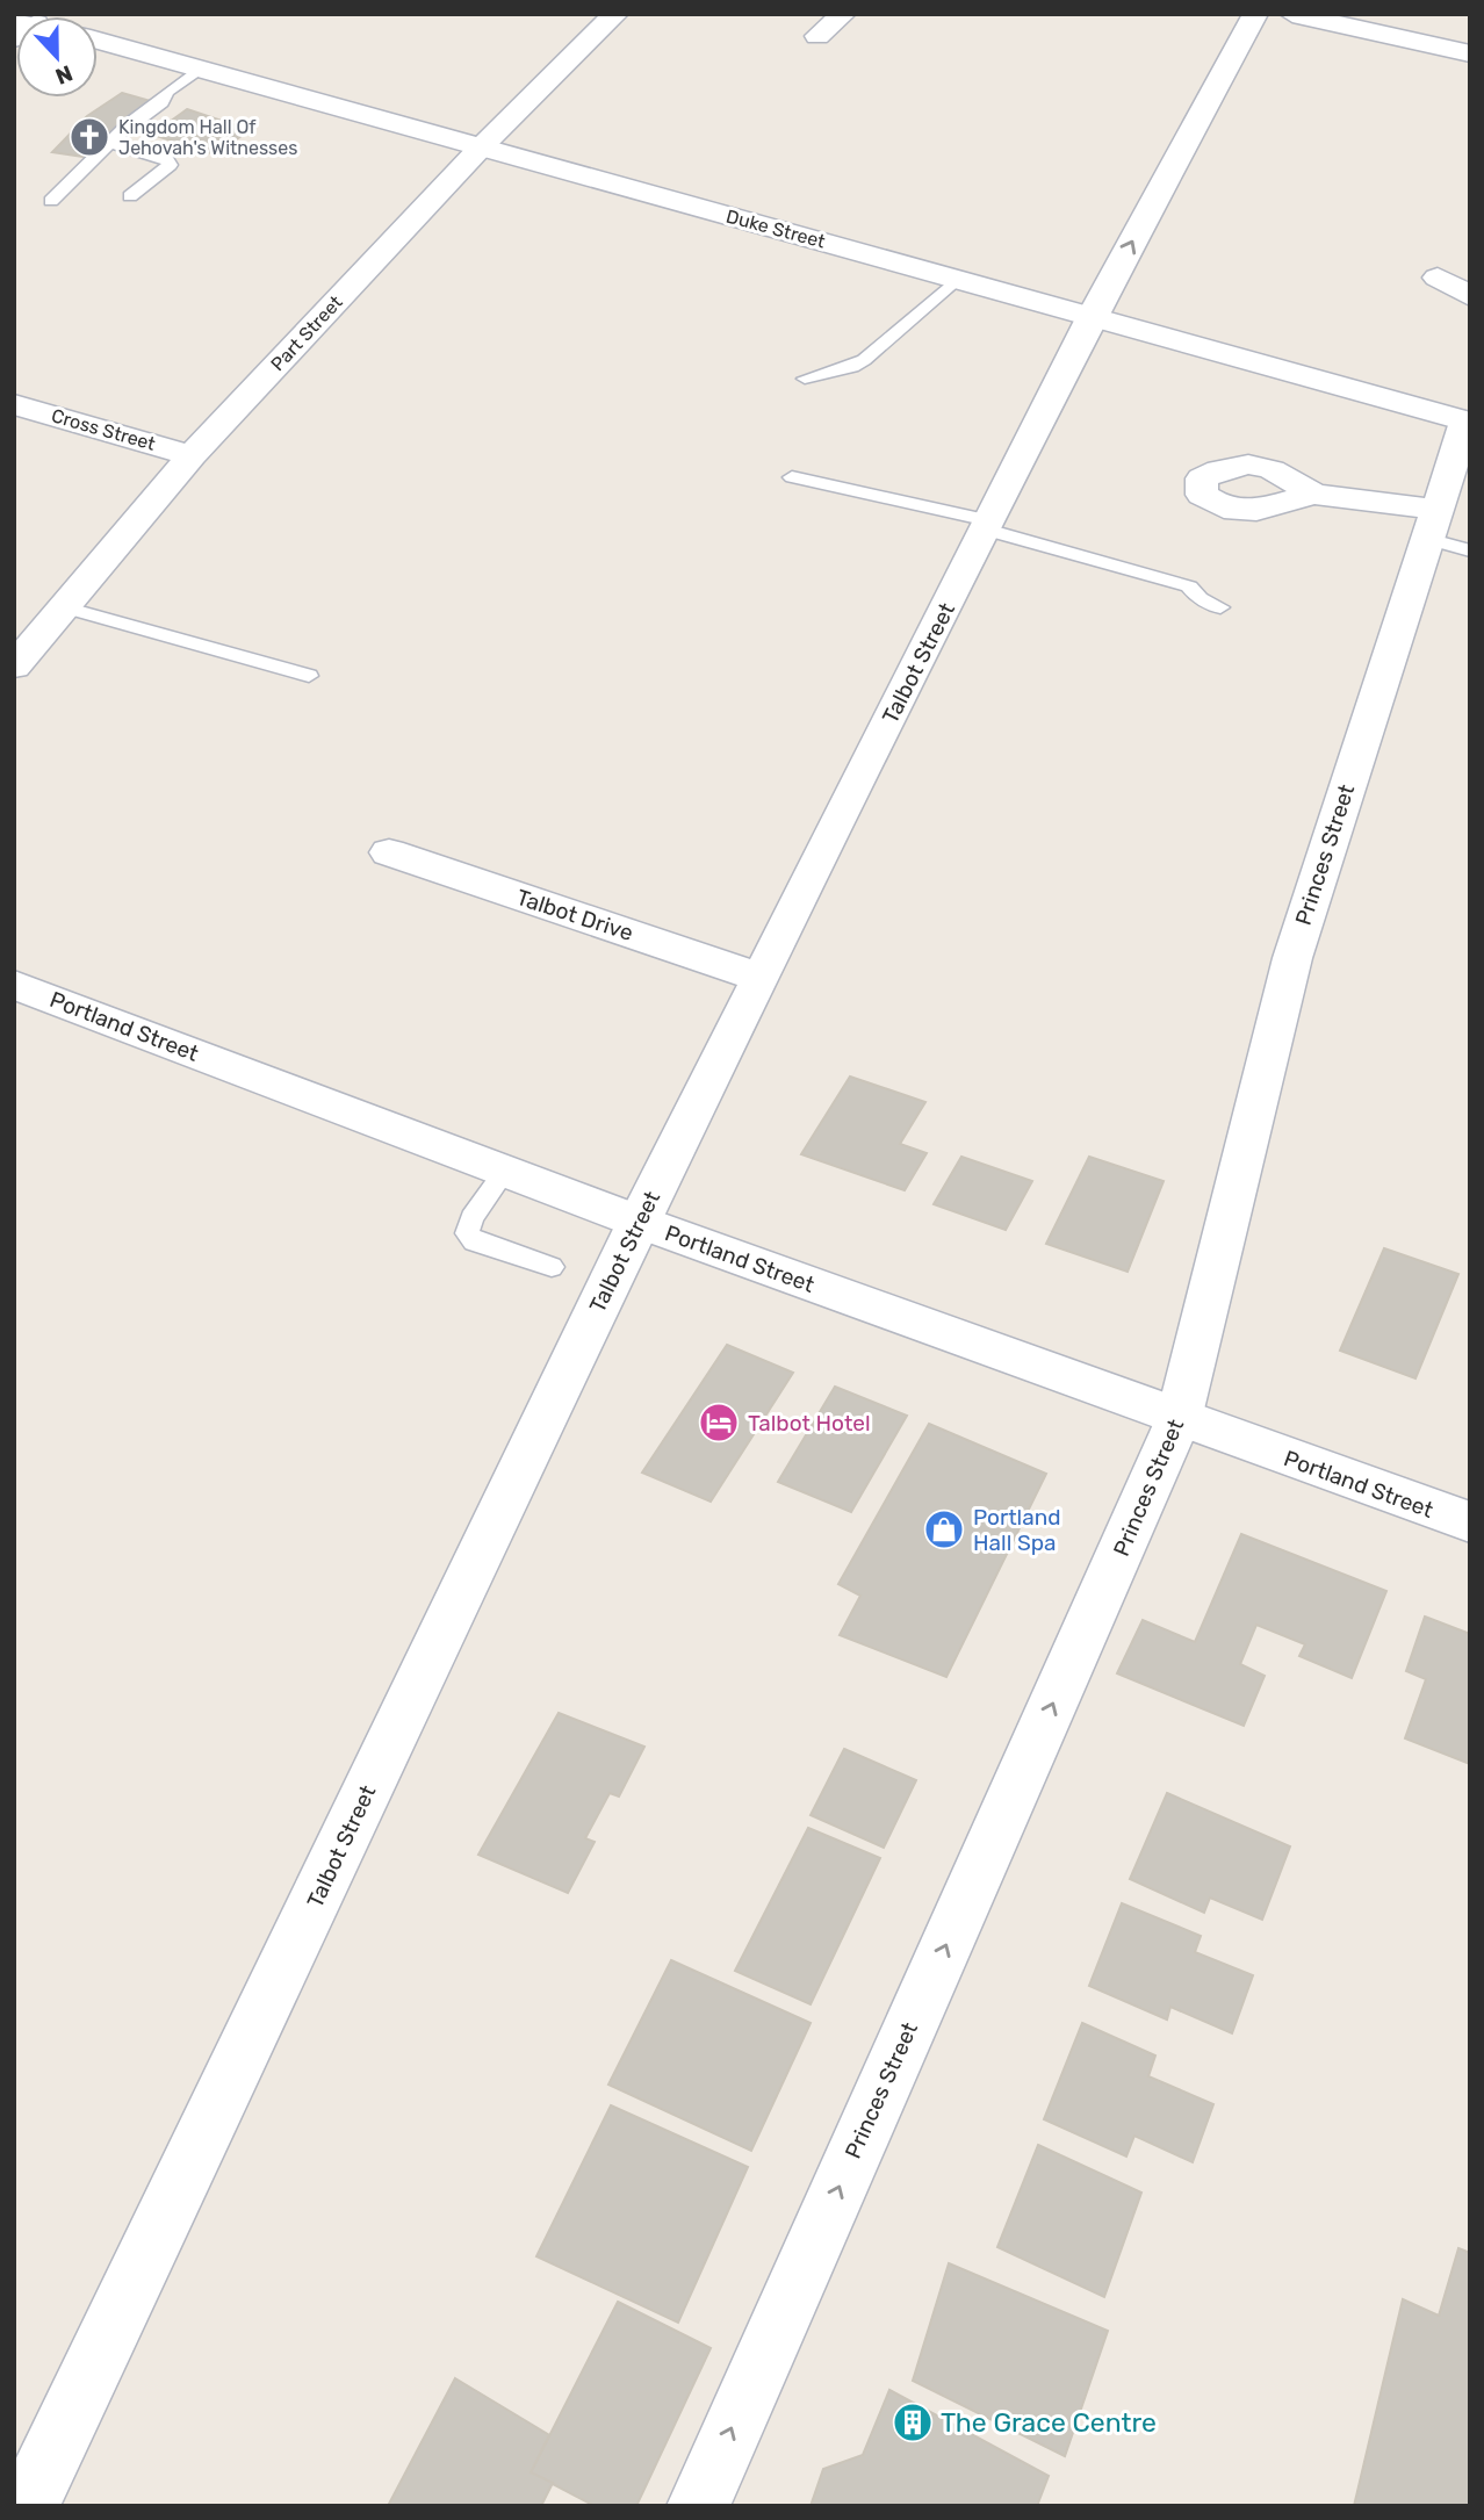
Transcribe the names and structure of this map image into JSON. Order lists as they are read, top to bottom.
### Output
{
  "streets": {
    "street": [
      "Duke Street",
      "Part Street",
      "Cross Street",
      "Talbot Street",
      "Princes Street",
      "Talbot Drive",
      "Portland Street"
    ]
  },
  "crossings": [
    ["Duke Street", "Part Street"],
    ["Duke Street", "Talbot Street"],
    ["Duke Street", "Princes Street"],
    ["Part Street", "Cross Street"],
    ["Talbot Street", "Talbot Drive"],
    ["Talbot Street", "Portland Street"],
    ["Princes Street", "Portland Street"]
  ],
  "one_way": ["Princes Street"],
  "places": {
    "church": ["Kingdom Hall Of Jehovah's Witnesses"],
    "hotel": ["Talbot Hotel"],
    "shop": ["Portland Hall Spa"],
    "building": ["The Grace Centre"]
  },
  "north": "bottom"
}
